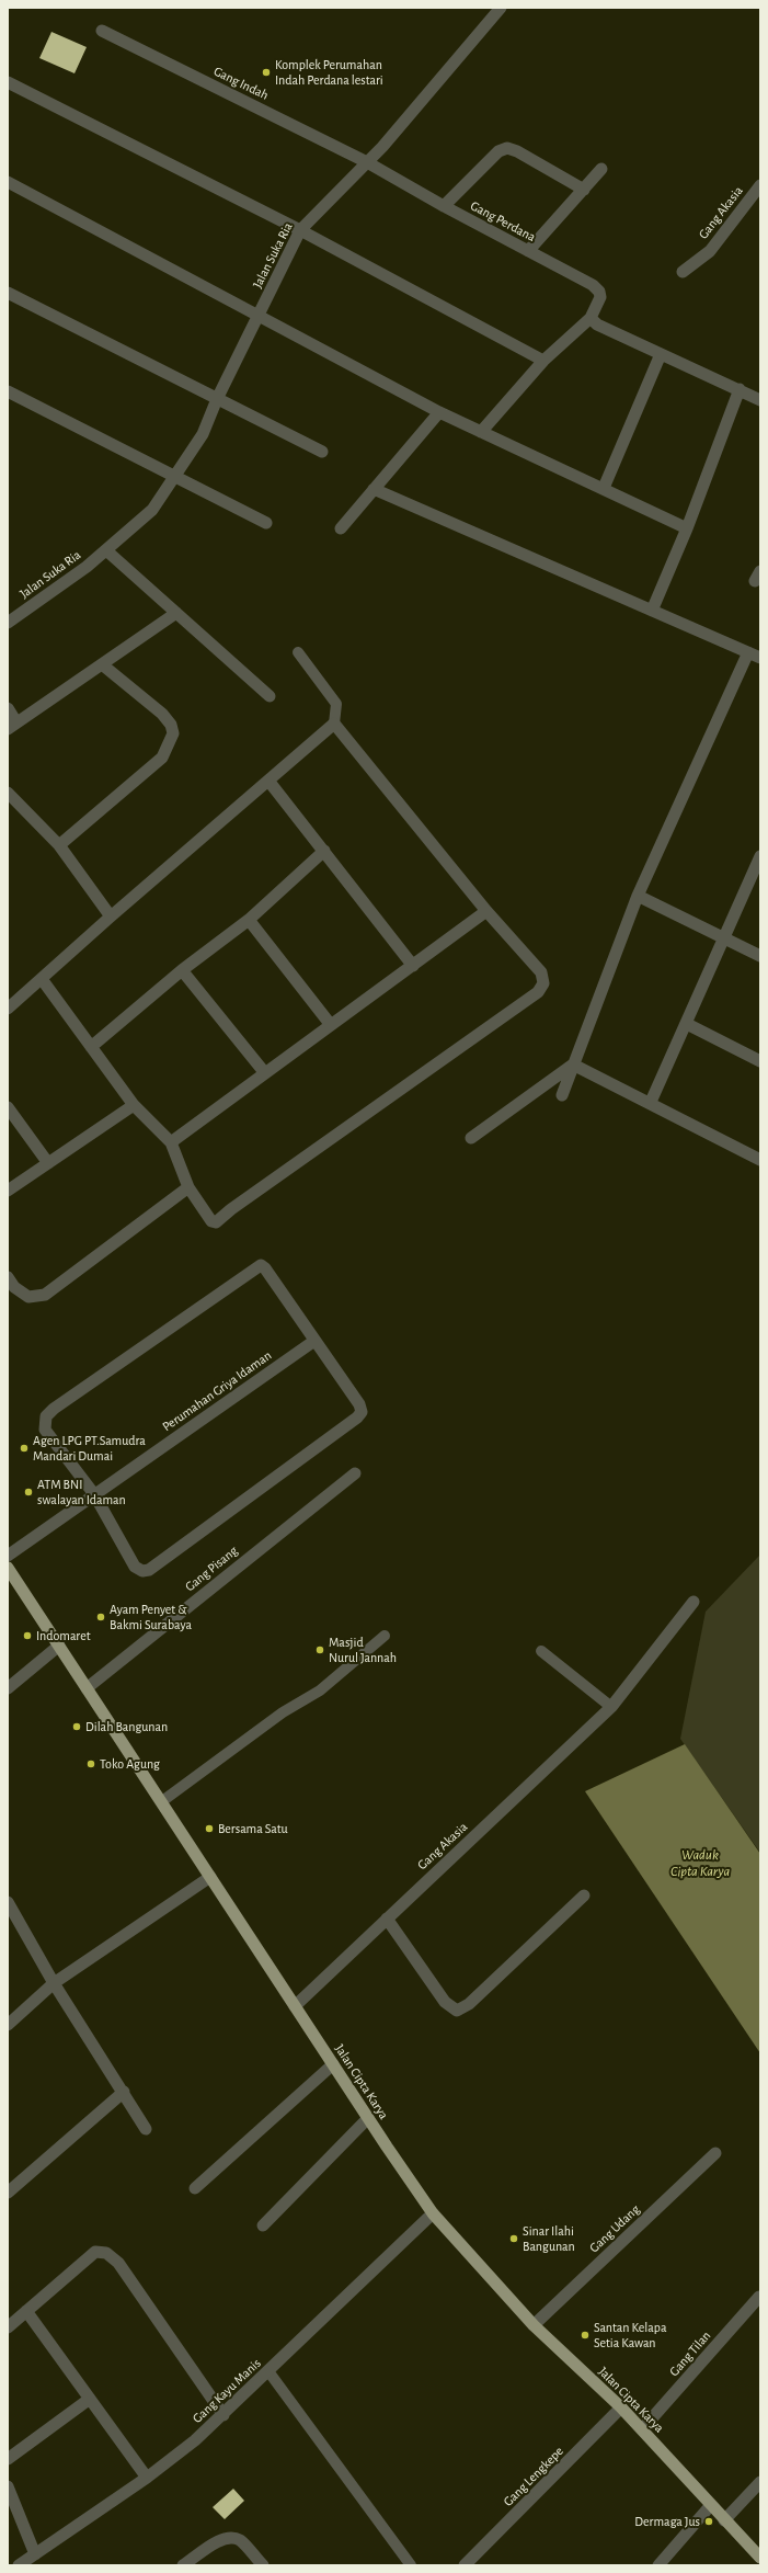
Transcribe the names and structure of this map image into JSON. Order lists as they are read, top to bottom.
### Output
{
  "streets": {
    "main road": ["Jalan Cipta Karya"],
    "street": [
      "Gang Indah",
      "Gang Akasia",
      "Gang Perdana",
      "Jalan Suka Ria",
      "Perumahan Griya Idaman",
      "Gang Pisang",
      "Gang Udang",
      "Gang Tilan",
      "Gang Kayu Manis",
      "Gang Lengkepe"
    ]
  },
  "crossings": [
    ["Gang Indah", "Gang Perdana"],
    ["Gang Indah", "Jalan Suka Ria"],
    ["Gang Akasia", "Jalan Cipta Karya"],
    ["Gang Perdana", "Jalan Suka Ria"],
    ["Gang Pisang", "Jalan Cipta Karya"],
    ["Jalan Cipta Karya", "Gang Udang"],
    ["Jalan Cipta Karya", "Gang Tilan"],
    ["Jalan Cipta Karya", "Gang Kayu Manis"],
    ["Jalan Cipta Karya", "Gang Lengkepe"]
  ],
  "water": ["Waduk Cipta Karya"],
  "places": [
    "Komplek Perumahan Indah Perdana lestari",
    "Agen LPG PT.Samudra Mandari Dumai",
    "ATM BNI swalayan Idaman",
    "Ayam Penyet & Bakmi Surabaya",
    "Indomaret",
    "Masjid Nurul Jannah",
    "Dilah Bangunan",
    "Toko Agung",
    "Bersama Satu",
    "Sinar Ilahi Bangunan",
    "Santan Kelapa Setia Kawan",
    "Dermaga Jus"
  ]
}
